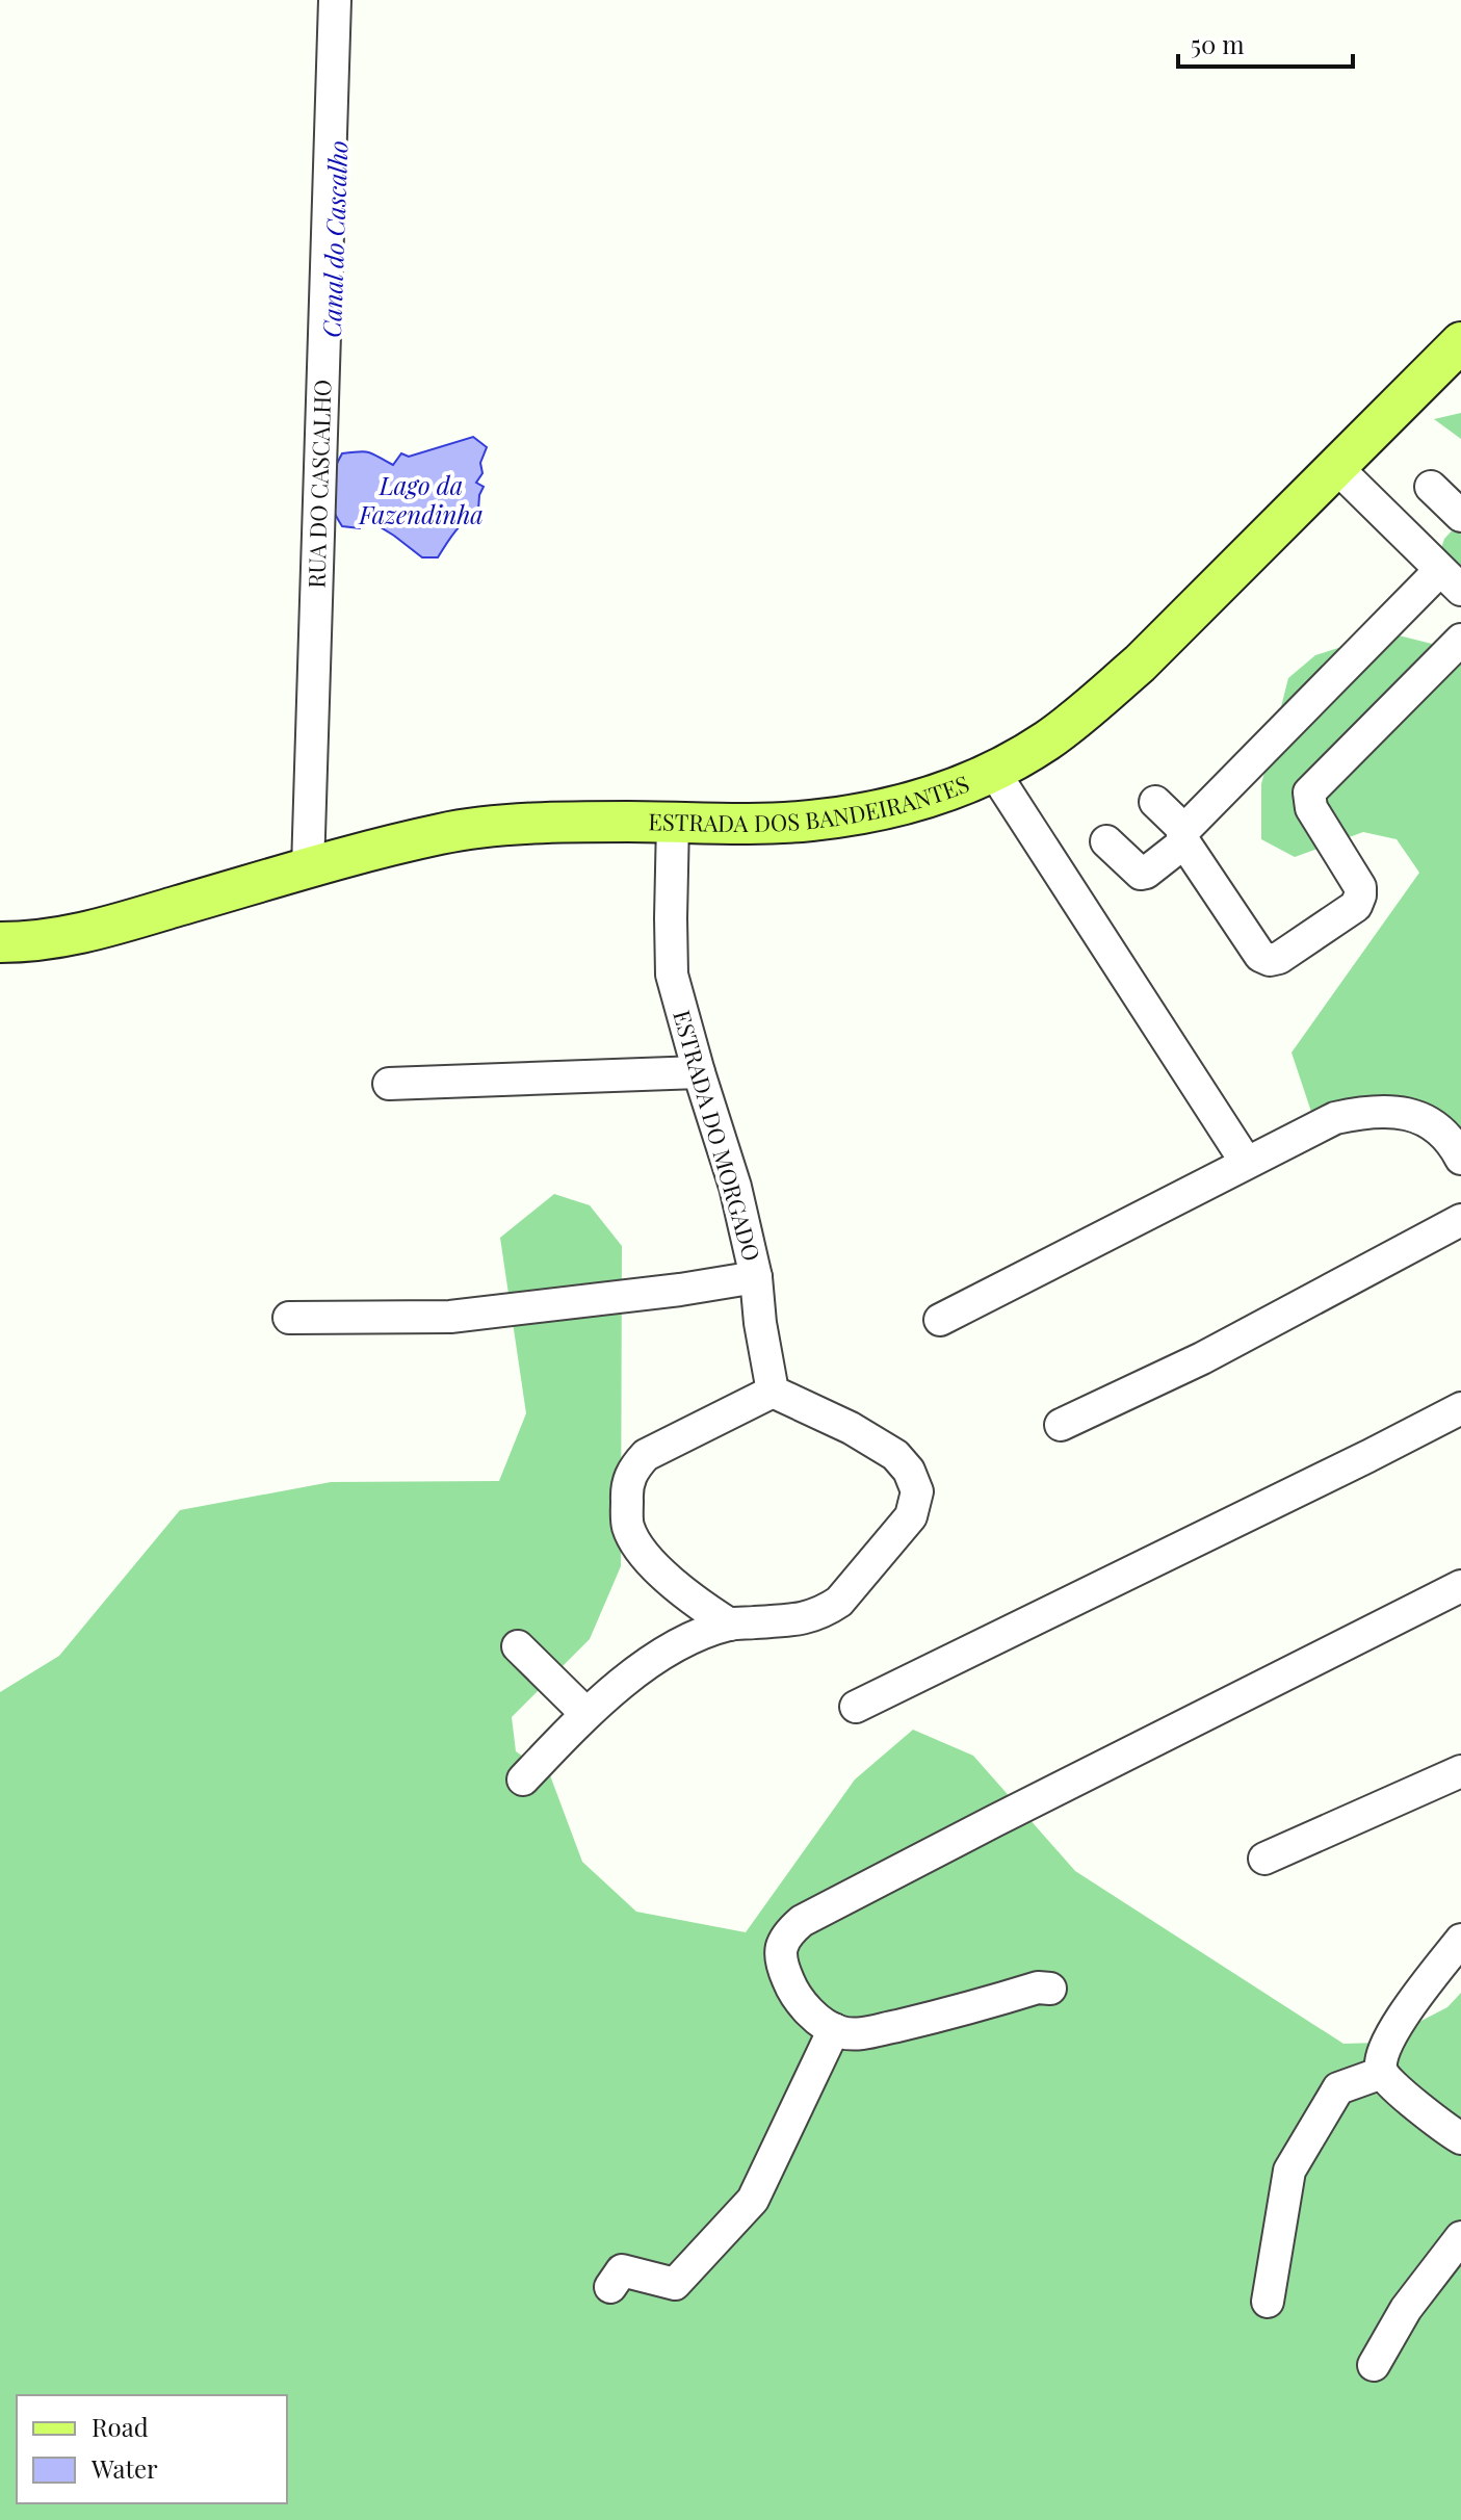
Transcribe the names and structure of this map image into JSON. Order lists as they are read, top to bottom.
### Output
{
  "streets": {
    "main road": ["ESTRADA DOS BANDEIRANTES"],
    "street": ["RUA DO CASCALHO", "ESTRADA DO MORGADO"]
  },
  "crossings": [
    ["RUA DO CASCALHO", "ESTRADA DOS BANDEIRANTES"],
    ["ESTRADA DOS BANDEIRANTES", "ESTRADA DO MORGADO"]
  ],
  "water": ["Canal do Cascalho", "Lago da Fazendinha"],
  "legend": ["Road", "Water"],
  "scale_bar": "50 m"
}
